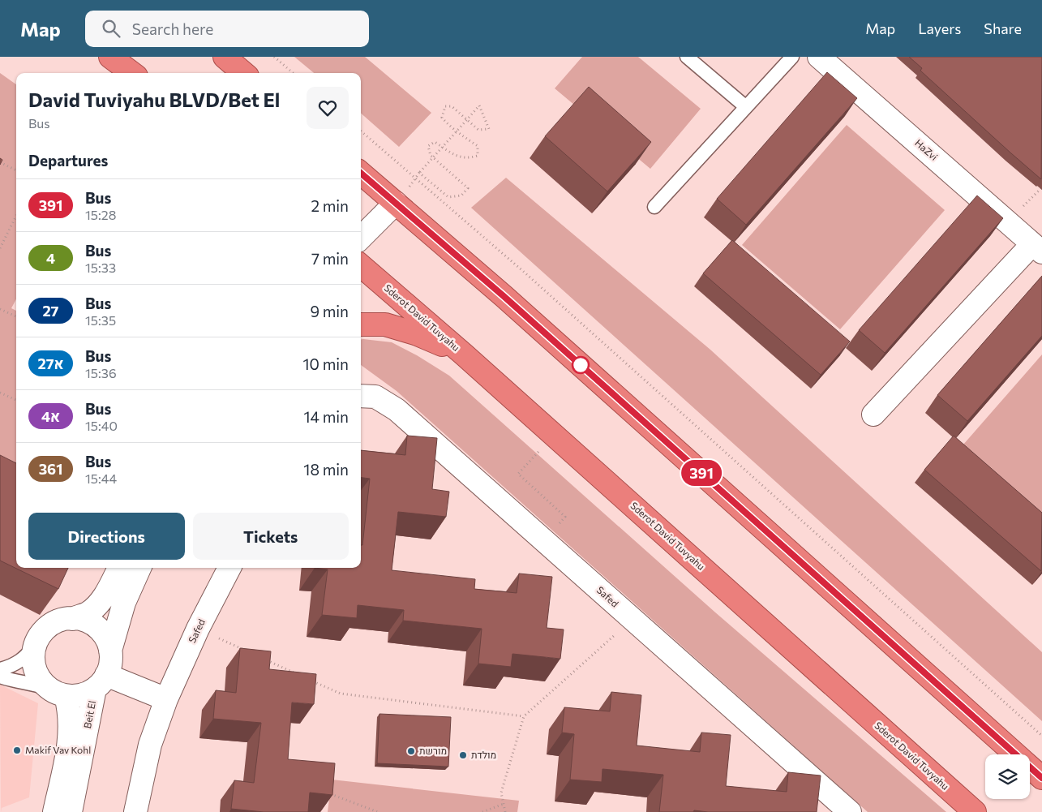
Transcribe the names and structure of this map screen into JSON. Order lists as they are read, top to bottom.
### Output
{
  "streets": {
    "highway": ["Sderot David Tuvyahu"],
    "street": ["HaZvi", "Safed", "Beit El"]
  },
  "places": ["Makif Vav Kohl", "מורשת", "מולדת"],
  "lines": ["bus line 391"],
  "page": {
    "header": "Map",
    "search": "Search here",
    "nav": ["Map", "Layers", "Share"],
    "on_map": "391",
    "heading": [
      ["David Tuviyahu BLVD/Bet El", "Bus"],
      "Departures"
    ],
    "list": [
      {
        "mark": "391",
        "name": "Bus",
        "note": "15:28",
        "value": "2 min"
      },
      {
        "mark": "4",
        "name": "Bus",
        "note": "15:33",
        "value": "7 min"
      },
      {
        "mark": "27",
        "name": "Bus",
        "note": "15:35",
        "value": "9 min"
      },
      {
        "mark": "27א",
        "name": "Bus",
        "note": "15:36",
        "value": "10 min"
      },
      {
        "mark": "4א",
        "name": "Bus",
        "note": "15:40",
        "value": "14 min"
      },
      {
        "mark": "361",
        "name": "Bus",
        "note": "15:44",
        "value": "18 min"
      }
    ],
    "buttons": ["Directions", "Tickets"]
  }
}
